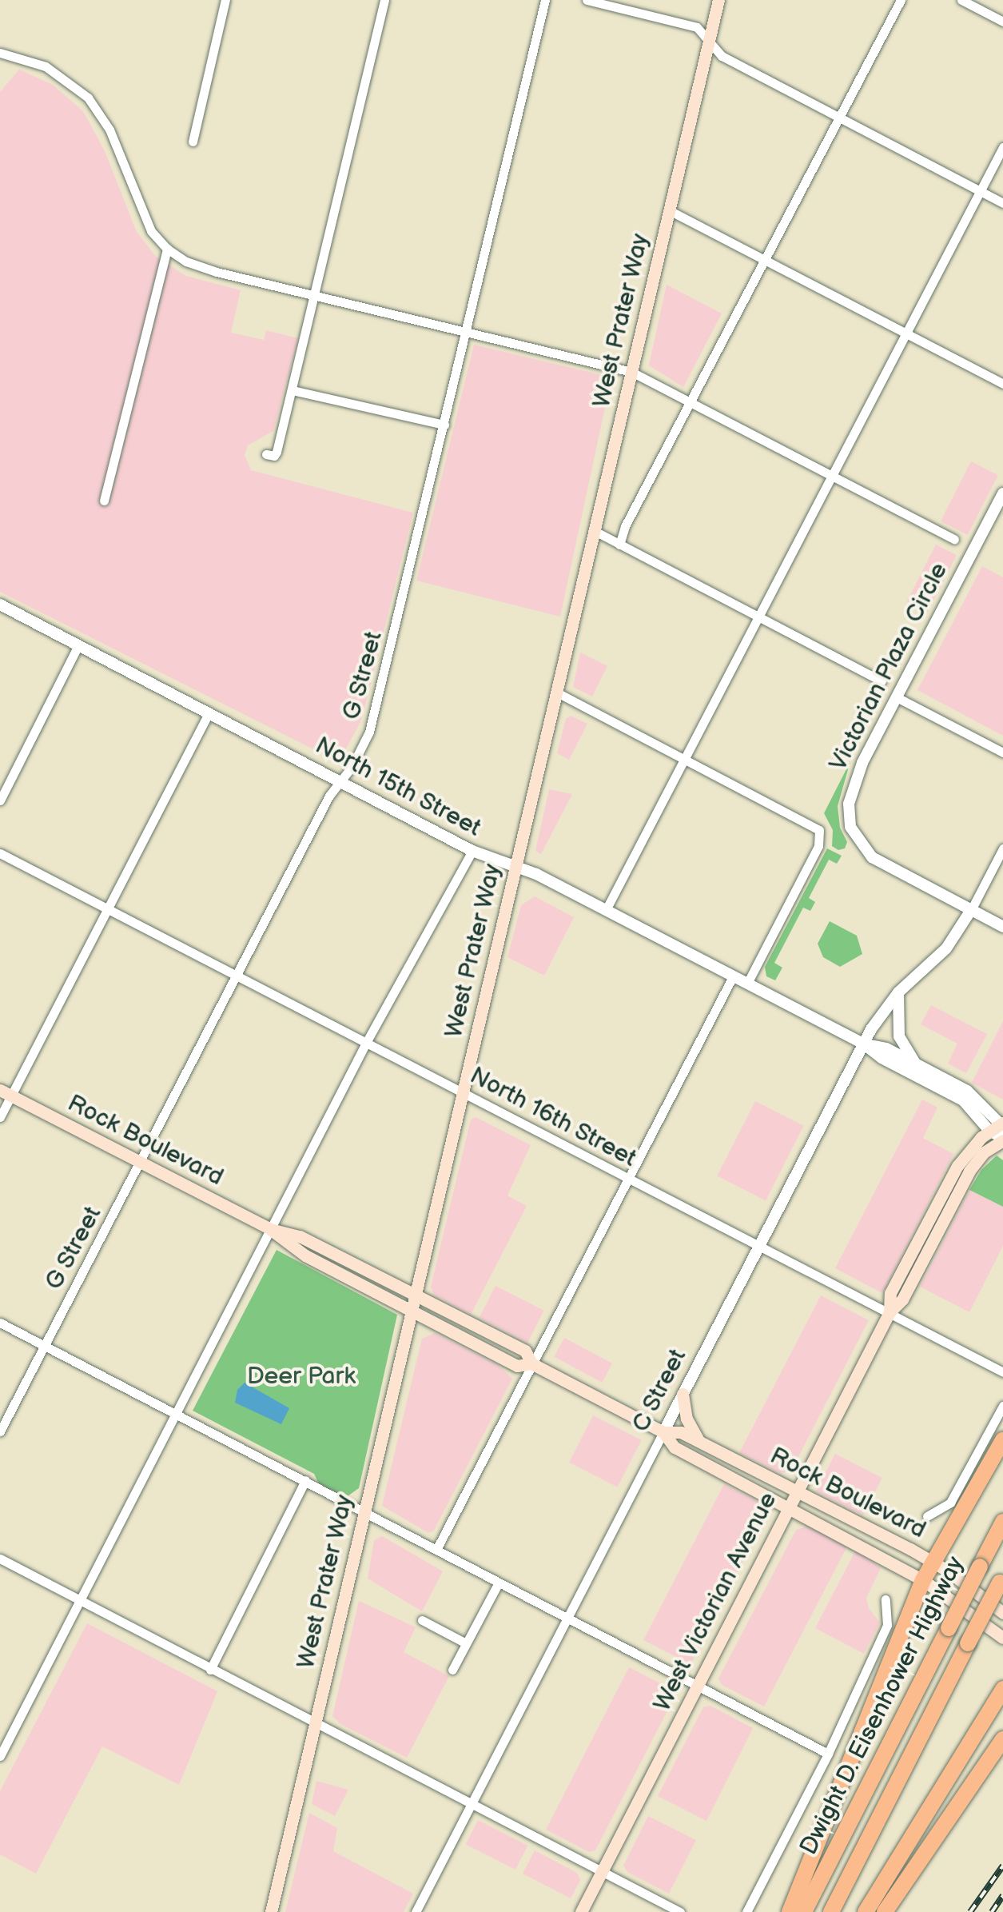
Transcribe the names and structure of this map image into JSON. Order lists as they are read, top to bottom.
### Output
{
  "streets": {
    "highway": ["Dwight D. Eisenhower Highway"],
    "main road": ["West Prater Way", "Rock Boulevard", "West Victorian Avenue"],
    "street": [
      "Victorian Plaza Circle",
      "G Street",
      "North 15th Street",
      "North 16th Street",
      "C Street"
    ]
  },
  "crossings": [
    ["West Prater Way", "North 15th Street"],
    ["West Prater Way", "North 16th Street"],
    ["West Prater Way", "Rock Boulevard"],
    ["Victorian Plaza Circle", "C Street"],
    ["G Street", "North 15th Street"],
    ["G Street", "North 16th Street"],
    ["G Street", "Rock Boulevard"],
    ["North 15th Street", "C Street"],
    ["North 15th Street", "West Victorian Avenue"],
    ["North 16th Street", "C Street"],
    ["North 16th Street", "West Victorian Avenue"],
    ["Rock Boulevard", "C Street"],
    ["Rock Boulevard", "West Victorian Avenue"]
  ],
  "parks": ["Deer Park"]
}
